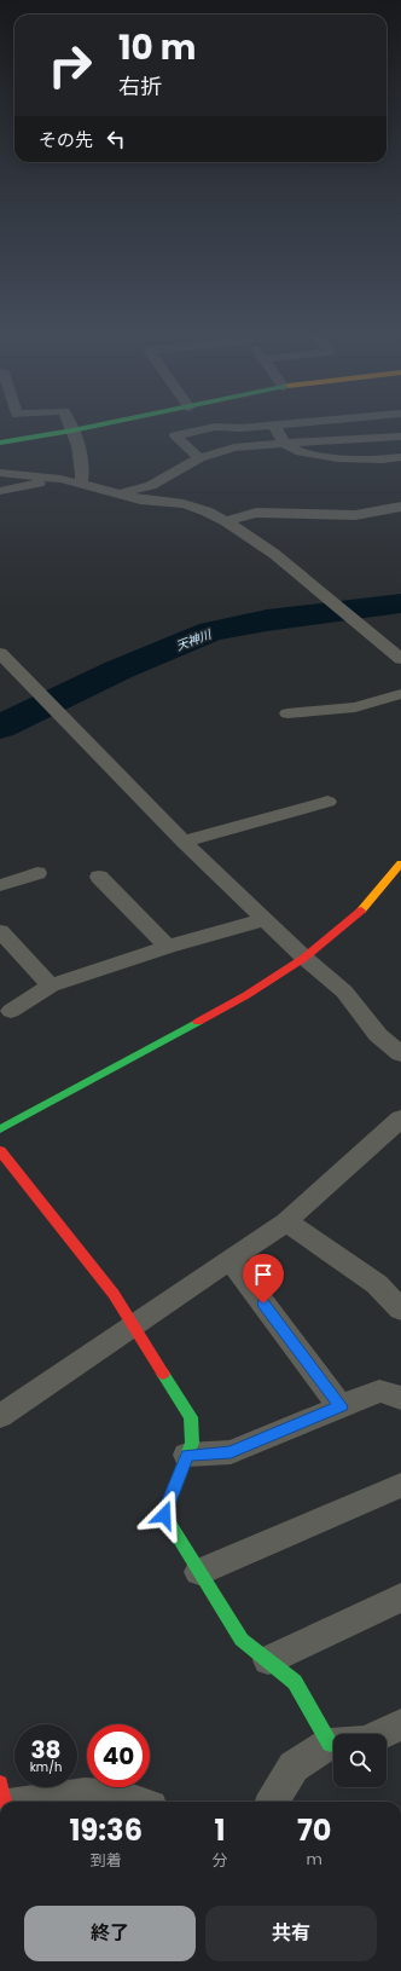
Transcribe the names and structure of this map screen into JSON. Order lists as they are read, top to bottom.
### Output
{
  "water": ["天神川"],
  "page": {
    "turn": ["10 m", "右折"],
    "then": "その先",
    "speed": "38 km/h",
    "limit": "40",
    "eta": [
      "19:36",
      "到着",
      "1",
      "分",
      "70",
      "m"
    ],
    "buttons": ["終了", "共有"]
  }
}
